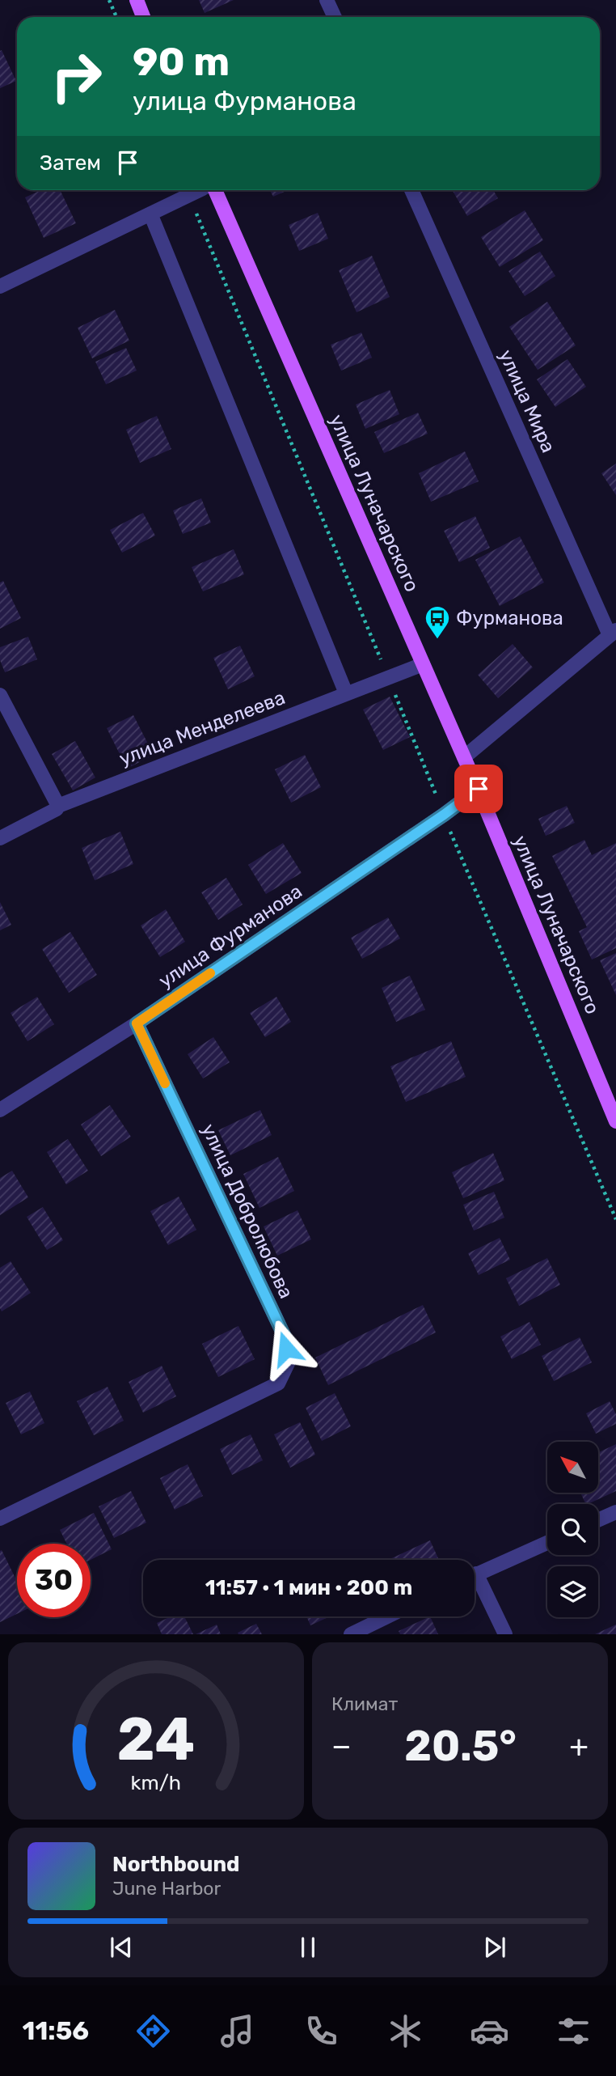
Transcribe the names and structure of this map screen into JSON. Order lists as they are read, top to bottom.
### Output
{
  "streets": {
    "main road": ["улица Луначарского"],
    "street": [
      "улица Мира",
      "улица Менделеева",
      "улица Фурманова",
      "улица Добролюбова"
    ]
  },
  "crossings": [
    ["улица Луначарского", "улица Менделеева"],
    ["улица Луначарского", "улица Фурманова"],
    ["улица Фурманова", "улица Добролюбова"]
  ],
  "places": {
    "bus stop": ["Фурманова"]
  },
  "north": "top left",
  "page": {
    "turn": ["90 m", "улица Фурманова"],
    "then": "Затем",
    "limit": "30",
    "trip": "11:57 · 1 мин · 200 m",
    "tile": "Климат",
    "heat": ["−", "20.5°", "+"],
    "song": ["Northbound", "June Harbor"],
    "tabs": "11:56",
    "gauge": ["24", "km/h"]
  }
}
